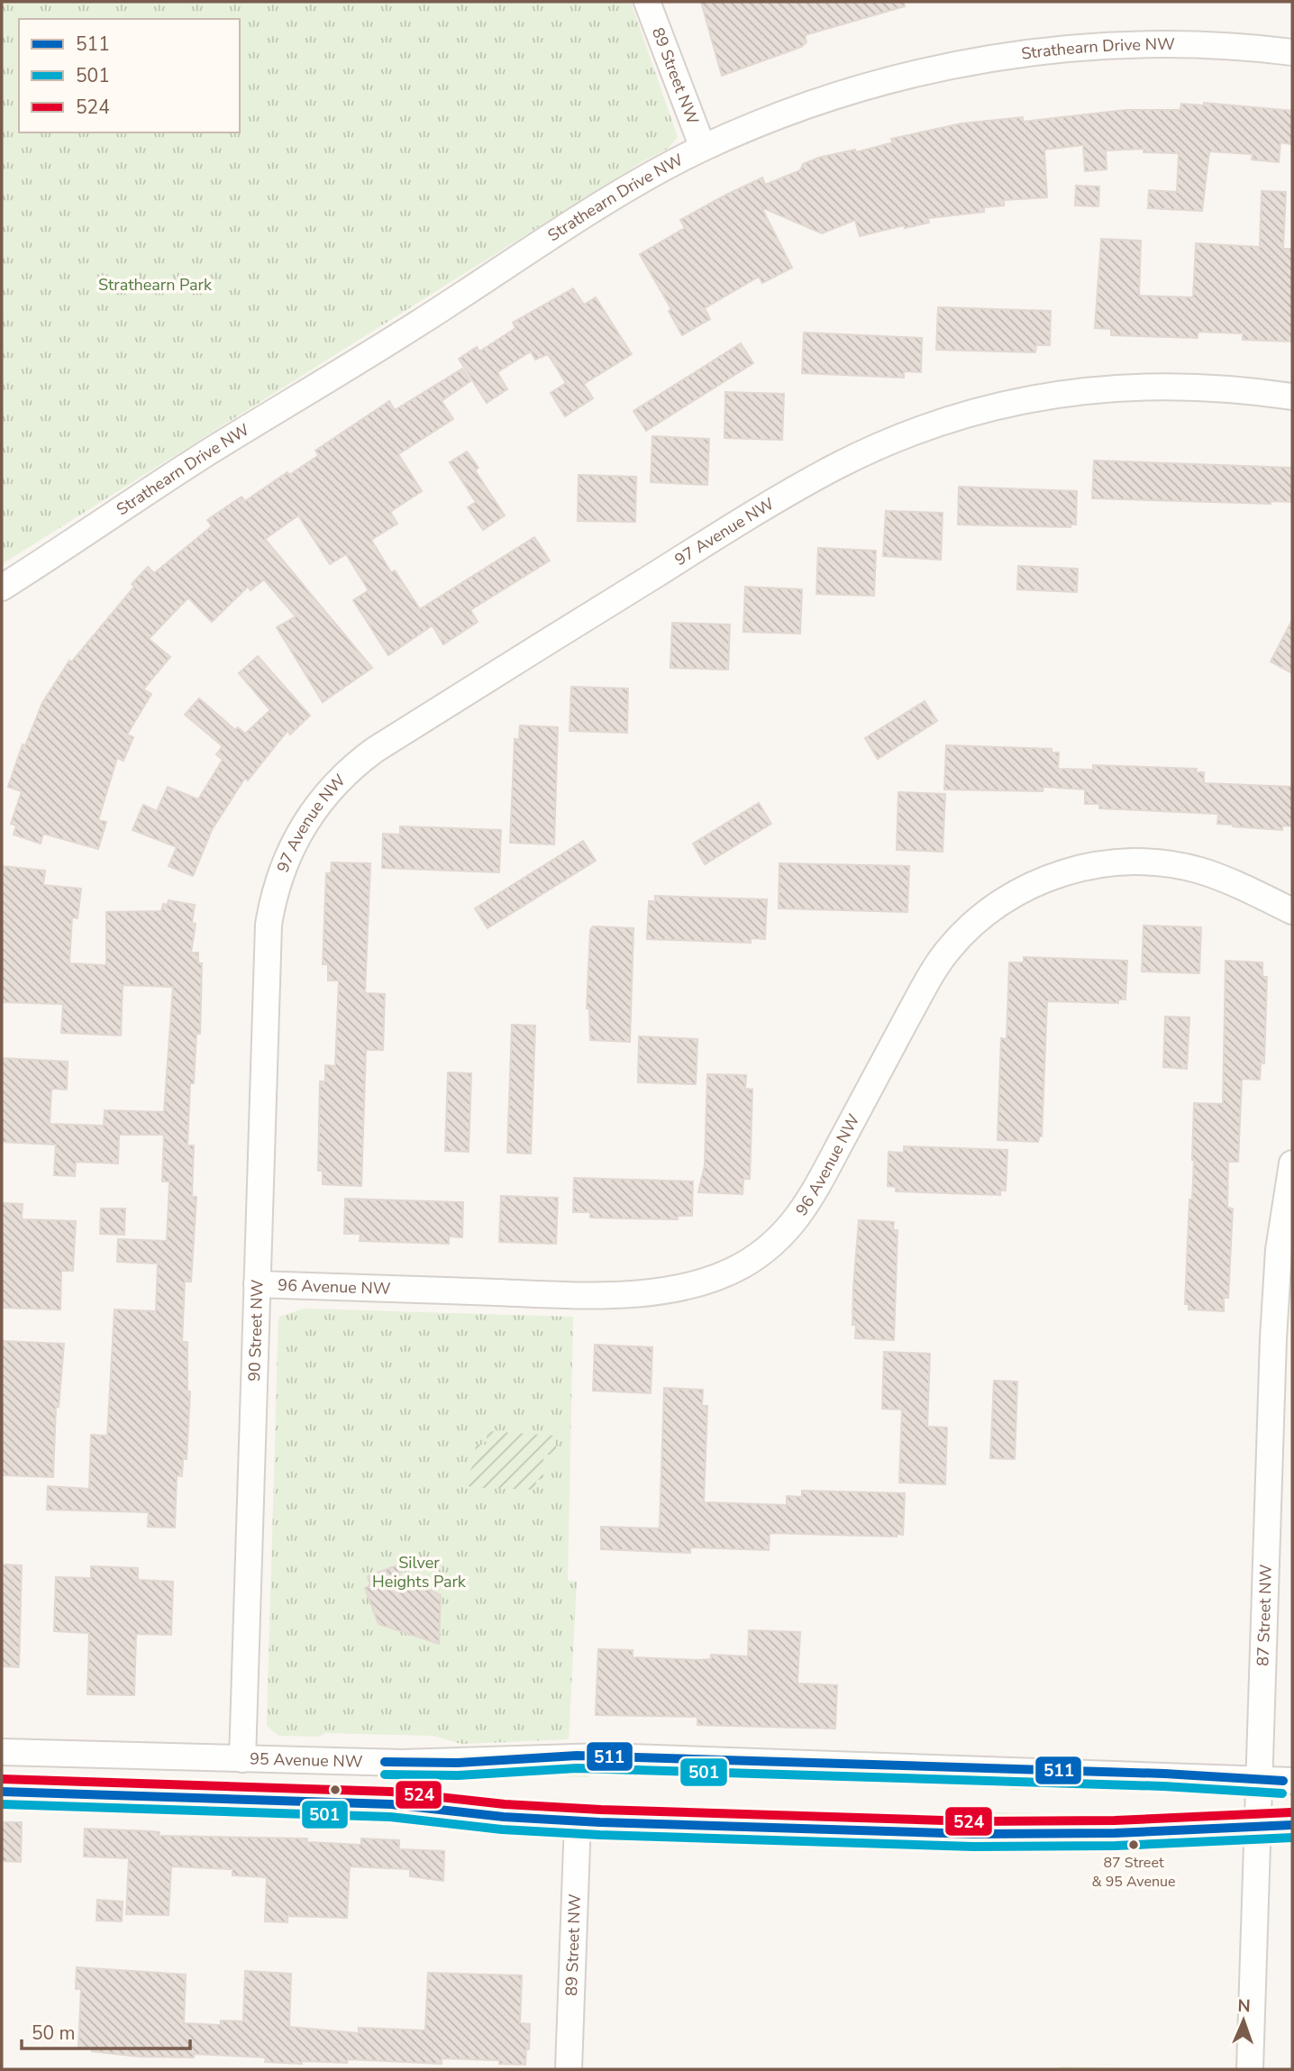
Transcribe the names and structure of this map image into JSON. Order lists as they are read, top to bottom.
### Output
{
  "streets": {
    "street": [
      "Strathearn Drive NW",
      "89 Street NW",
      "97 Avenue NW",
      "96 Avenue NW",
      "90 Street NW",
      "87 Street NW",
      "95 Avenue NW"
    ]
  },
  "crossings": [
    ["Strathearn Drive NW", "89 Street NW"],
    ["97 Avenue NW", "90 Street NW"],
    ["96 Avenue NW", "90 Street NW"],
    ["90 Street NW", "95 Avenue NW"],
    ["87 Street NW", "95 Avenue NW"]
  ],
  "parks": ["Strathearn Park", "Silver Heights Park"],
  "places": ["87 Street & 95 Avenue"],
  "lines": ["transit line 511", "transit line 501", "transit line 524"],
  "legend": ["511", "501", "524"],
  "scale_bar": "50 m",
  "north": "top"
}
